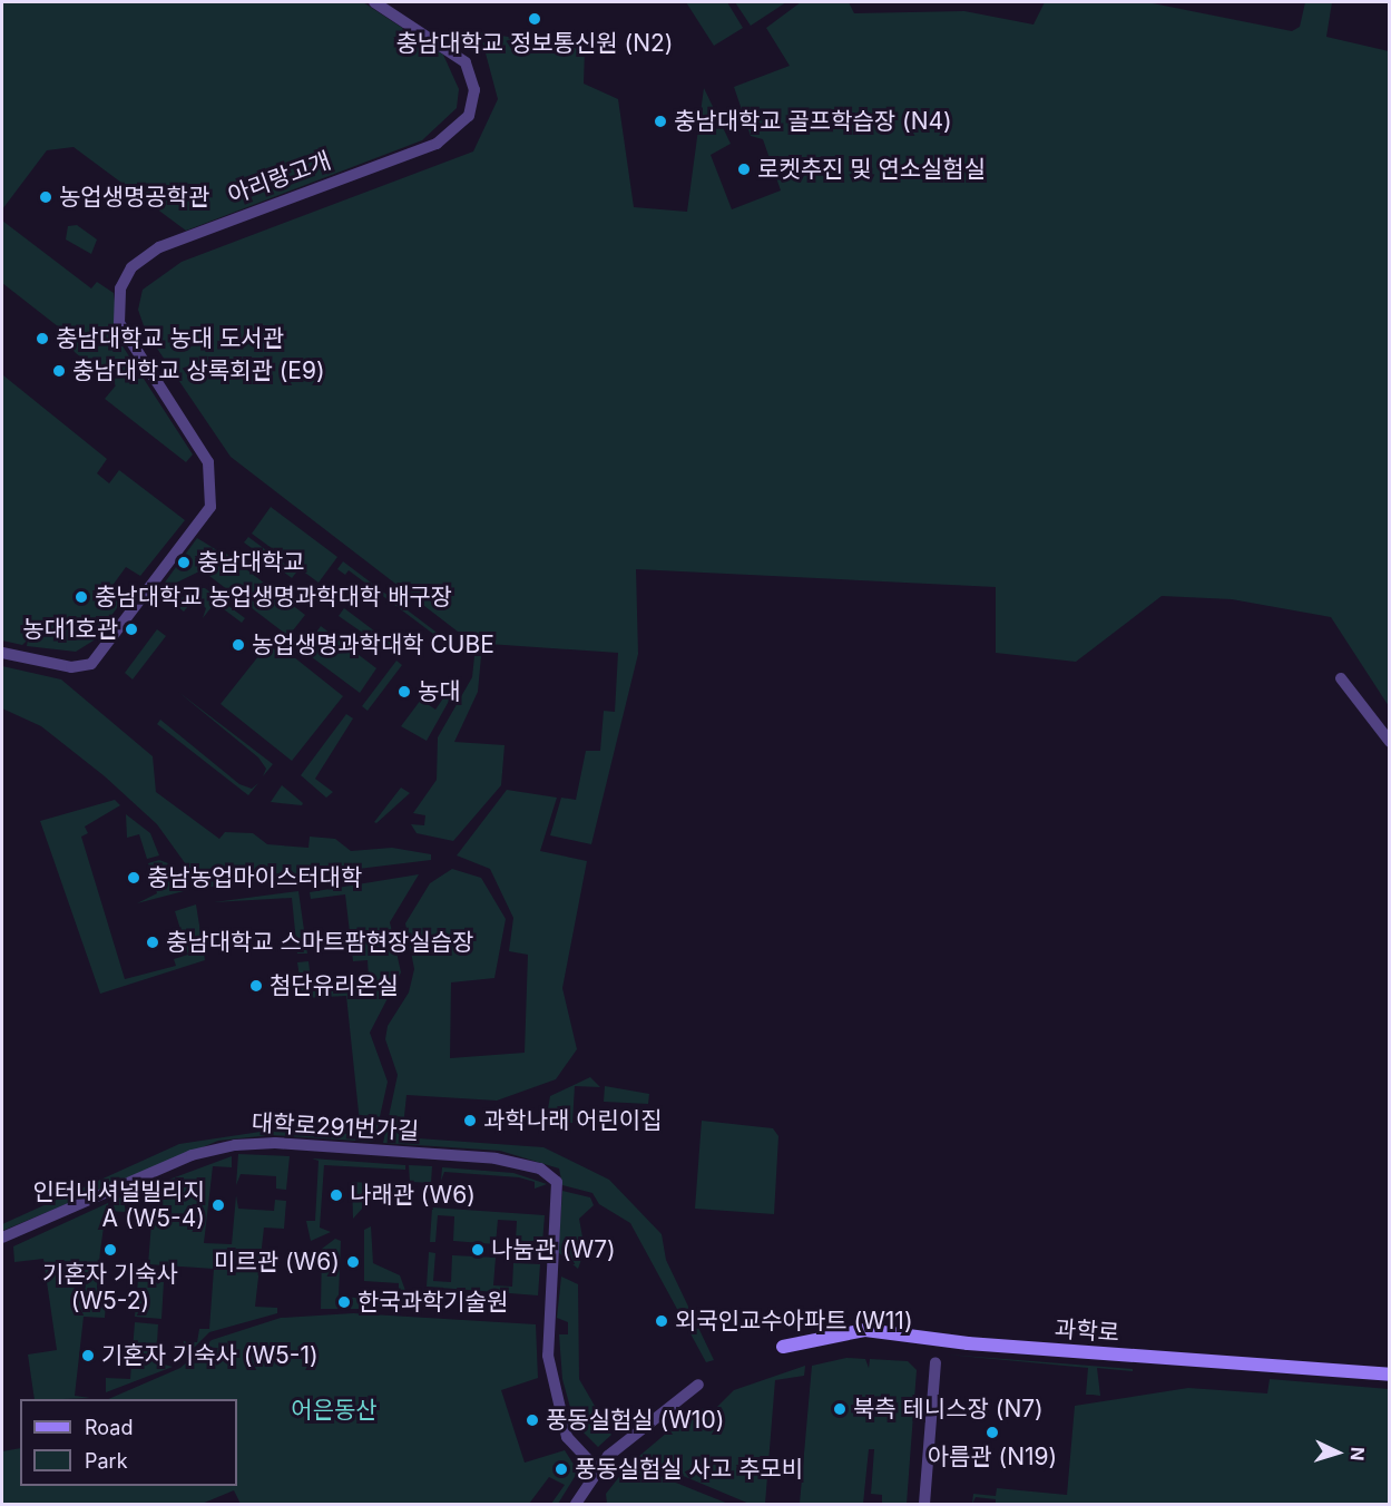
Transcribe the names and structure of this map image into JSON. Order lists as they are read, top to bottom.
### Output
{
  "streets": {
    "street": ["아리랑고개", "대학로291번가길", "과학로"]
  },
  "parks": ["어은동산"],
  "places": [
    "충남대학교 정보통신원 (N2)",
    "충남대학교 골프학습장 (N4)",
    "로켓추진 및 연소실험실",
    "농업생명공학관",
    "충남대학교 농대 도서관",
    "충남대학교 상록회관 (E9)",
    "충남대학교",
    "충남대학교 농업생명과학대학 배구장",
    "농대1호관",
    "농업생명과학대학 CUBE",
    "농대",
    "충남농업마이스터대학",
    "충남대학교 스마트팜현장실습장",
    "첨단유리온실",
    "과학나래 어린이집",
    "나래관 (W6)",
    "인터내셔널빌리지 A (W5-4)",
    "기혼자 기숙사 (W5-2)",
    "나눔관 (W7)",
    "미르관 (W6)",
    "한국과학기술원",
    "외국인교수아파트 (W11)",
    "기혼자 기숙사 (W5-1)",
    "북측 테니스장 (N7)",
    "풍동실험실 (W10)",
    "아름관 (N19)",
    "풍동실험실 사고 추모비"
  ],
  "legend": ["Road", "Park"],
  "north": "right"
}
